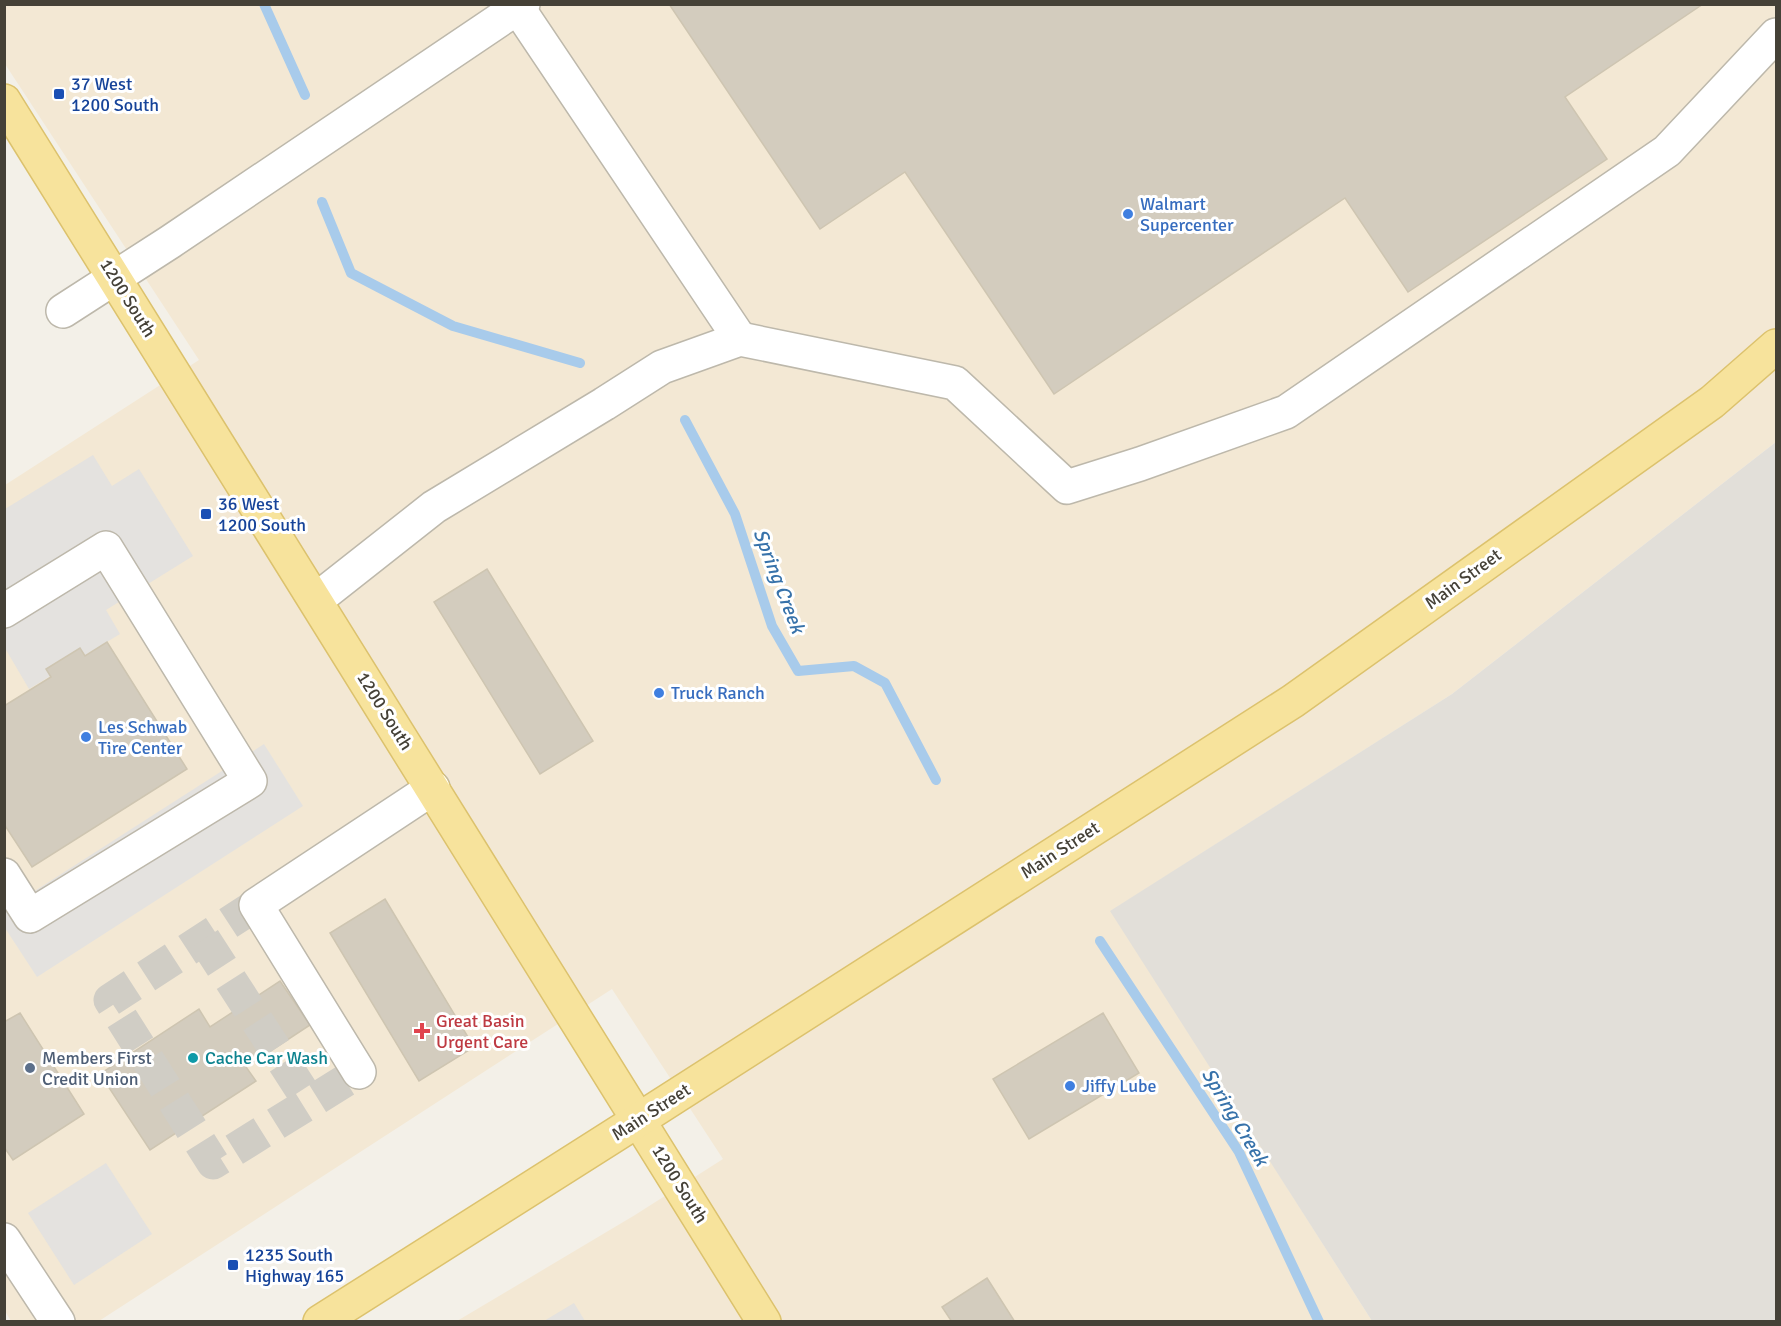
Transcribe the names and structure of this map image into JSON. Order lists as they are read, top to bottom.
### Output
{
  "streets": {
    "main road": ["1200 South", "Main Street"]
  },
  "crossings": [
    ["1200 South", "Main Street"]
  ],
  "water": ["Spring Creek"],
  "places": {
    "transit": ["37 West 1200 South", "36 West 1200 South", "1235 South Highway 165"],
    "other": [
      "Walmart Supercenter",
      "Truck Ranch",
      "Les Schwab Tire Center",
      "Cache Car Wash",
      "Members First Credit Union",
      "Jiffy Lube"
    ],
    "health": ["Great Basin Urgent Care"]
  }
}
